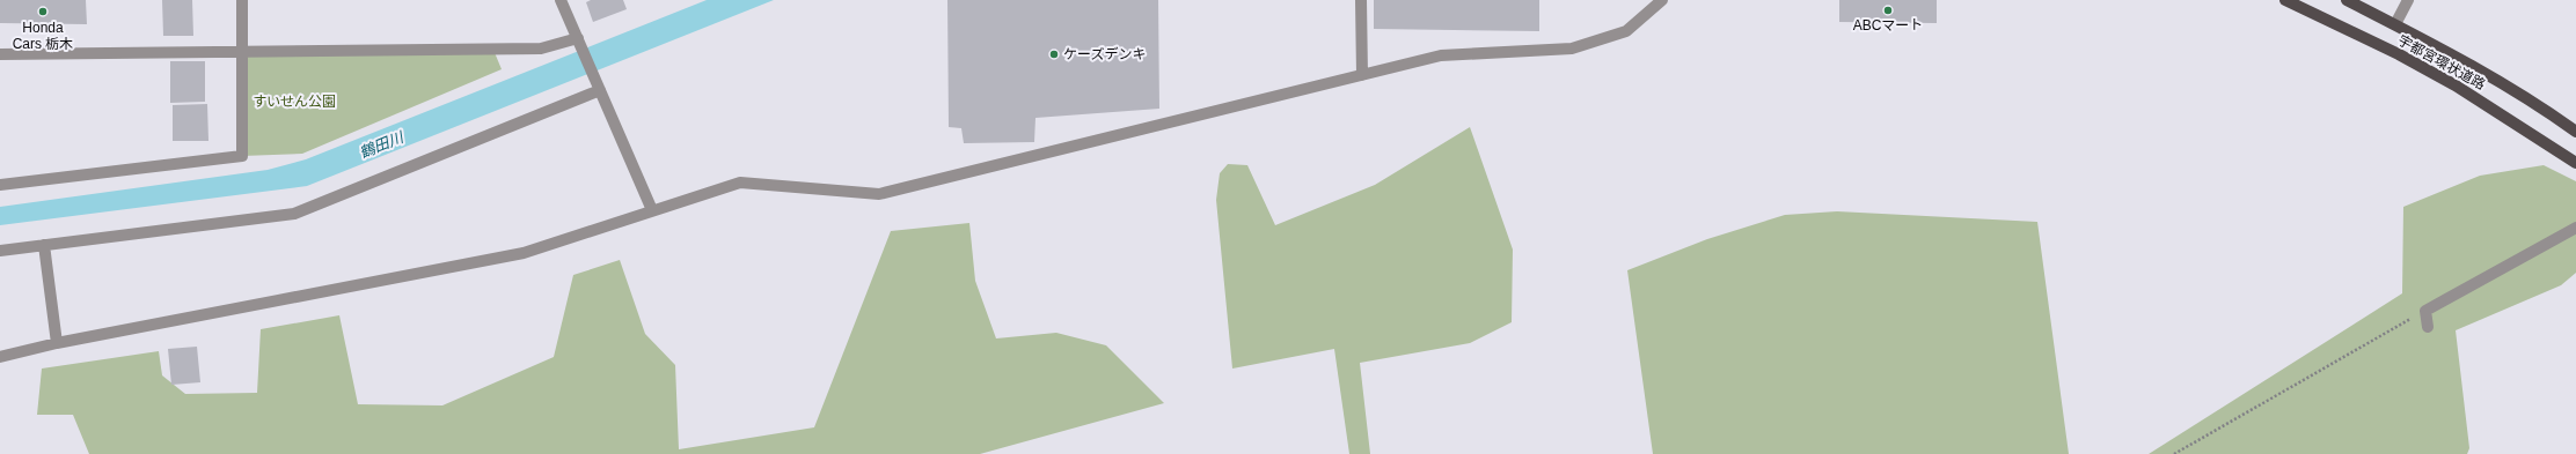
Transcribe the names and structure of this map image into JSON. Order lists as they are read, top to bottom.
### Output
{
  "streets": {
    "main road": ["宇都宮環状道路"]
  },
  "water": ["鶴田川"],
  "parks": ["すいせん公園"],
  "places": ["ABCマート", "Honda Cars 栃木", "ケーズデンキ"]
}
